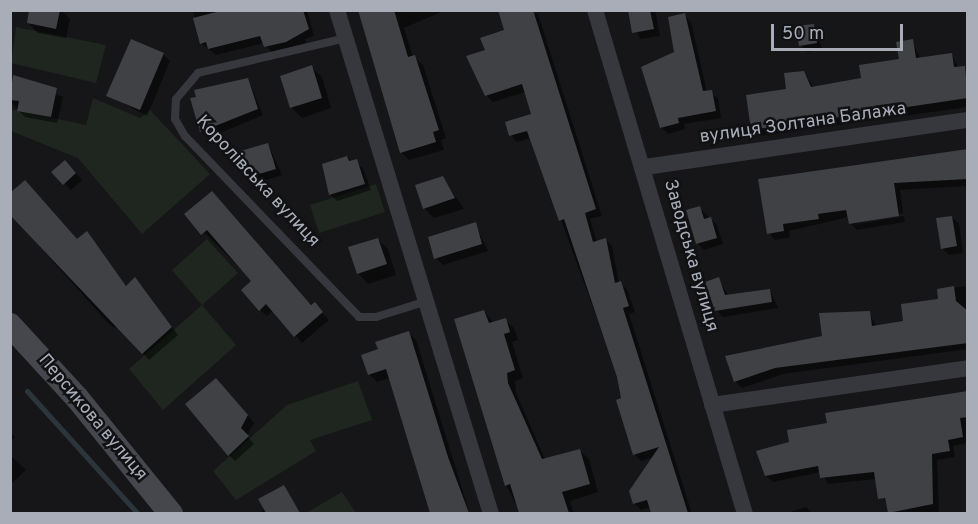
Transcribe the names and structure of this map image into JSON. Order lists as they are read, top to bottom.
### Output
{
  "streets": {
    "main road": ["Персикова вулиця"],
    "street": ["вулиця Золтана Балажа", "Заводська вулиця"],
    "lane": ["Королівська вулиця"]
  },
  "crossings": [
    ["вулиця Золтана Балажа", "Заводська вулиця"]
  ],
  "scale_bar": "50 m"
}
